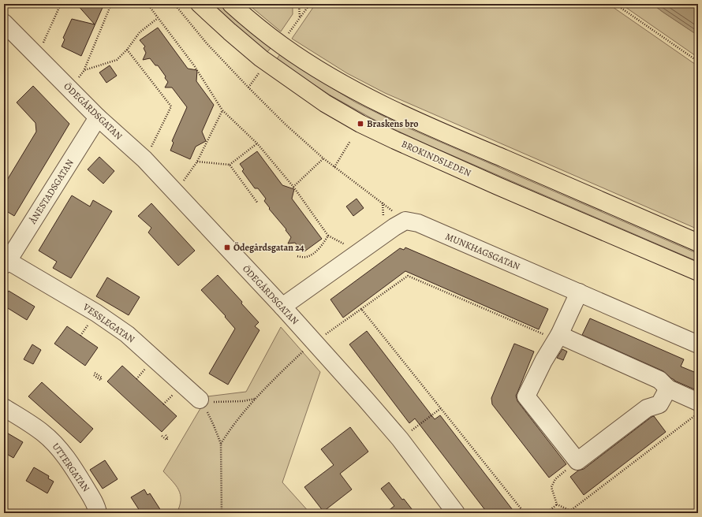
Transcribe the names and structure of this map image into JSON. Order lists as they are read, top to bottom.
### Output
{
  "streets": {
    "main road": ["BROKINDSLEDEN"],
    "street": [
      "ÖDEGÅRDSGATAN",
      "ÅNESTADSGATAN",
      "MUNKHAGSGATAN",
      "VESSLEGATAN",
      "UTTERGATAN"
    ]
  },
  "crossings": [
    ["ÖDEGÅRDSGATAN", "ÅNESTADSGATAN"],
    ["ÖDEGÅRDSGATAN", "MUNKHAGSGATAN"],
    ["ÅNESTADSGATAN", "VESSLEGATAN"]
  ],
  "places": {
    "transit": ["Braskens bro", "Ödegårdsgatan 24"]
  }
}
